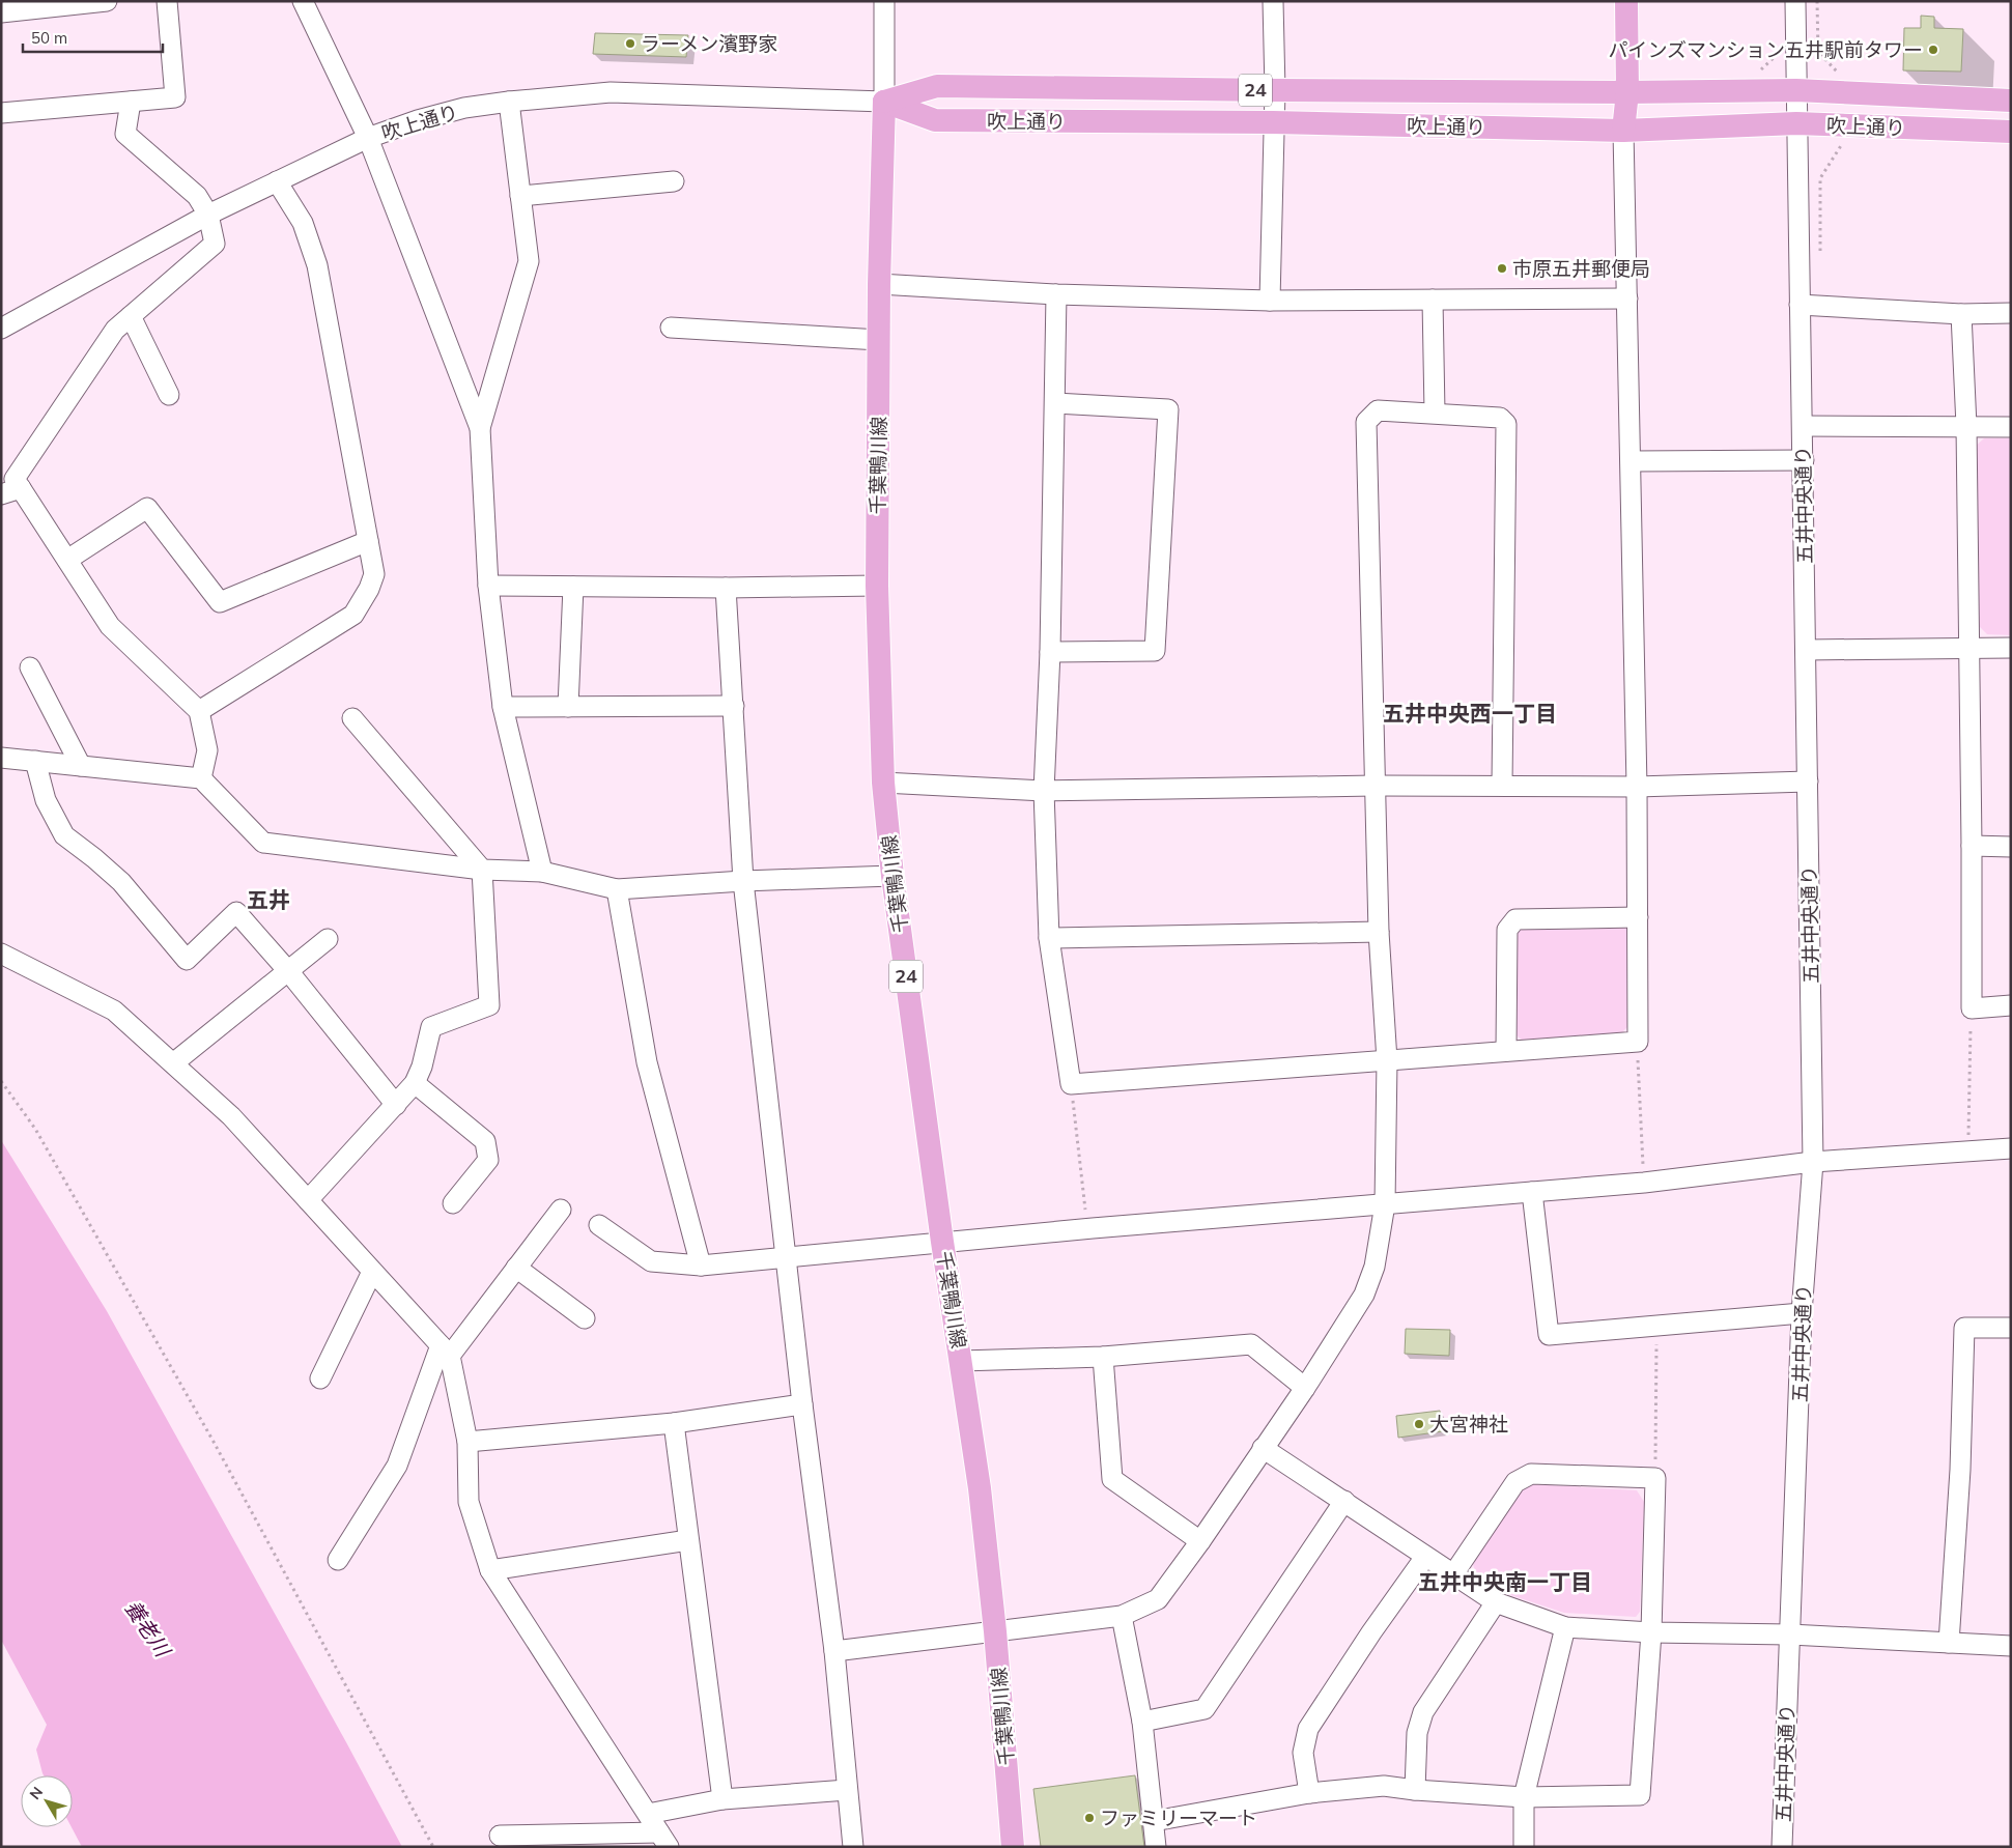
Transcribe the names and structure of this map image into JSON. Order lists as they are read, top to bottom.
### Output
{
  "streets": {
    "main road": ["24", "吹上通り", "千葉鴨川線"],
    "street": ["五井中央通り"]
  },
  "crossings": [
    ["吹上通り", "千葉鴨川線"],
    ["吹上通り", "五井中央通り"]
  ],
  "districts": ["五井中央西一丁目", "五井", "五井中央南一丁目"],
  "water": ["養老川"],
  "places": [
    "ラーメン濱野家",
    "パインズマンション五井駅前タワー",
    "市原五井郵便局",
    "大宮神社",
    "ファミリーマート"
  ],
  "scale_bar": "50 m",
  "north": "top left"
}
